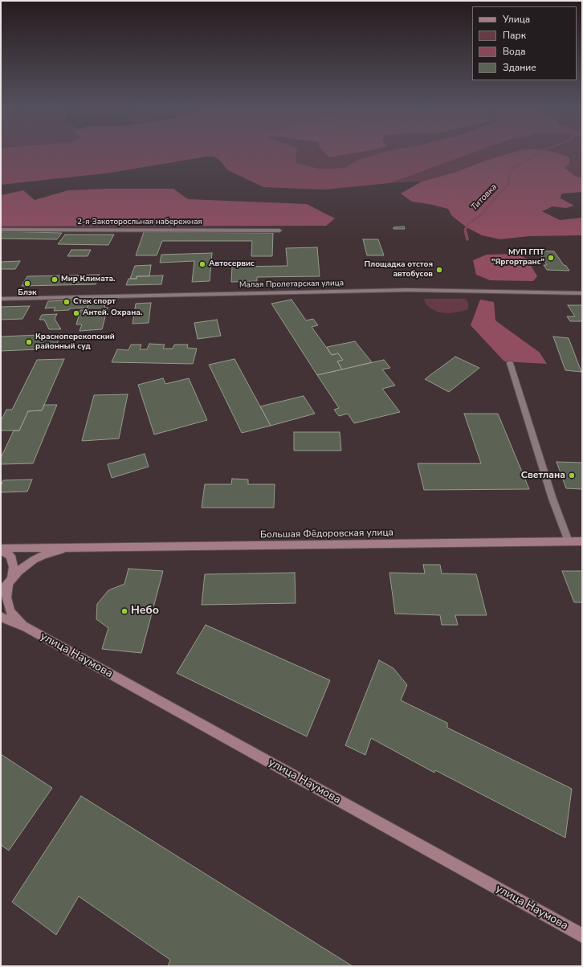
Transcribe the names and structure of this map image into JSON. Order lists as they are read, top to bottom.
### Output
{
  "streets": {
    "street": [
      "2-я Закоторосльная набережная",
      "Малая Пролетарская улица",
      "Большая Фёдоровская улица",
      "улица Наумова"
    ]
  },
  "crossings": [
    ["Большая Фёдоровская улица", "улица Наумова"]
  ],
  "water": ["Титовка"],
  "places": [
    "МУП ГПТ \"Яргортранс\"",
    "Автосервис",
    "Площадка отстоя автобусов",
    "Мир Климата.",
    "Блэк",
    "Стек спорт",
    "Антей. Охрана.",
    "Красноперекопский районный суд",
    "Светлана",
    "Небо"
  ],
  "legend": [
    "Улица",
    "Парк",
    "Вода",
    "Здание"
  ]
}
